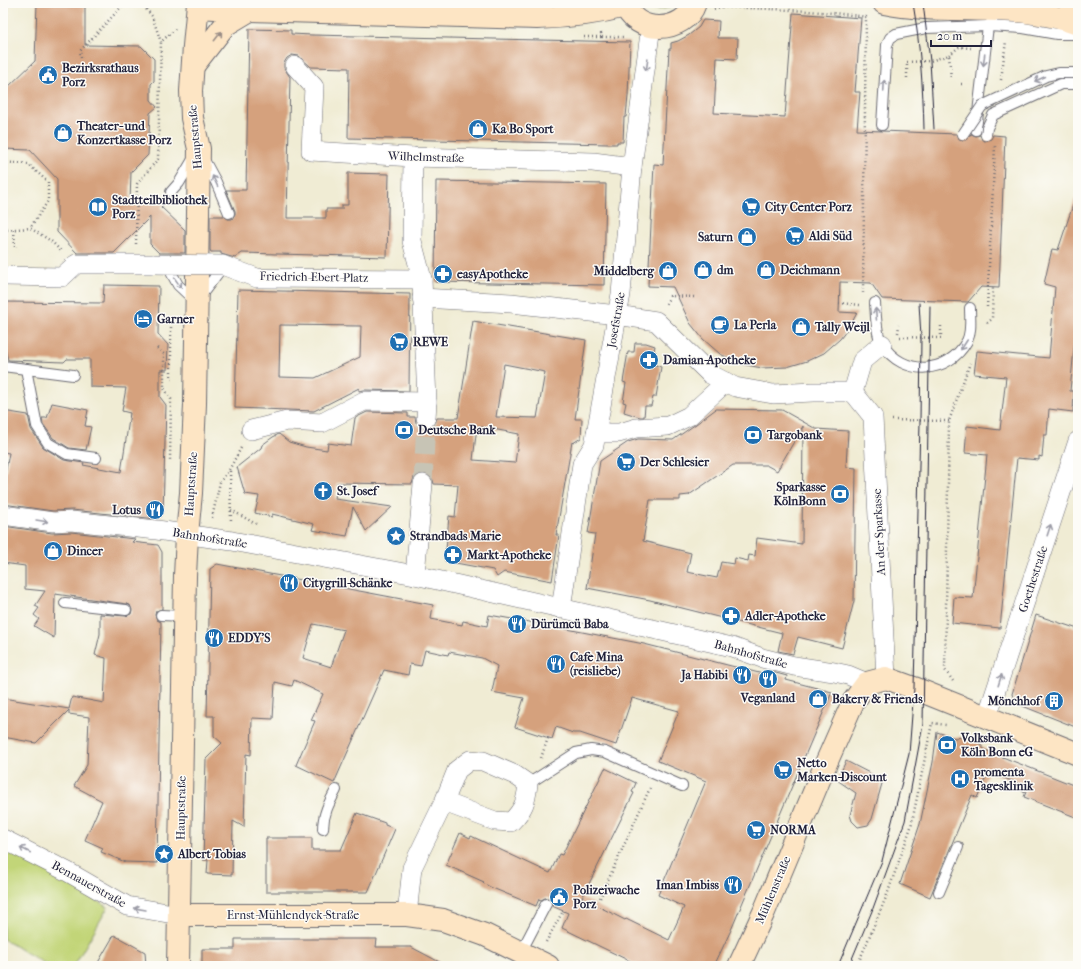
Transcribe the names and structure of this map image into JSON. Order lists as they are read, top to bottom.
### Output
{
  "streets": {
    "main road": [
      "Hauptstraße",
      "Bahnhofstraße",
      "Mühlenstraße",
      "Ernst-Mühlendyck-Straße"
    ],
    "street": [
      "Wilhelmstraße",
      "Friedrich-Ebert-Platz",
      "Josefstraße",
      "An der Sparkasse",
      "Goethestraße",
      "Bennauerstraße"
    ]
  },
  "crossings": [
    ["Hauptstraße", "Bahnhofstraße"],
    ["Hauptstraße", "Bennauerstraße"],
    ["Hauptstraße", "Ernst-Mühlendyck-Straße"],
    ["Wilhelmstraße", "Josefstraße"],
    ["Josefstraße", "Bahnhofstraße"],
    ["An der Sparkasse", "Bahnhofstraße"],
    ["An der Sparkasse", "Mühlenstraße"],
    ["Bahnhofstraße", "Goethestraße"],
    ["Bahnhofstraße", "Mühlenstraße"],
    ["Bennauerstraße", "Ernst-Mühlendyck-Straße"]
  ],
  "one_way": ["Goethestraße", "Bennauerstraße"],
  "places": {
    "public building": ["Bezirksrathaus Porz", "Polizeiwache Porz"],
    "shop": [
      "Ka Bo Sport",
      "Theater- und Konzertkasse Porz",
      "Saturn",
      "dm",
      "Deichmann",
      "Middelberg",
      "Tally Weijl",
      "Dincer",
      "Bakery & Friends"
    ],
    "library": ["Stadtteilbibliothek Porz"],
    "supermarket": [
      "City Center Porz",
      "Aldi Süd",
      "REWE",
      "Der Schlesier",
      "Netto Marken-Discount",
      "NORMA"
    ],
    "pharmacy": [
      "easyApotheke",
      "Damian-Apotheke",
      "Markt-Apotheke",
      "Adler-Apotheke"
    ],
    "hotel": ["Garner"],
    "cafe": ["La Perla"],
    "bank": [
      "Deutsche Bank",
      "Targobank",
      "Sparkasse KölnBonn",
      "Volksbank Köln Bonn eG"
    ],
    "church": ["St. Josef"],
    "restaurant": [
      "Lotus",
      "Citygrill-Schänke",
      "Dürümcü Baba",
      "EDDY'S",
      "Cafe Mina (reisliebe)",
      "Ja Habibi",
      "Veganland",
      "Iman Imbiss"
    ],
    "place": ["Strandbads Marie", "Albert Tobias"],
    "building": ["Mönchhof"],
    "hospital": ["promenta Tagesklinik"]
  },
  "scale_bar": "20 m"
}
